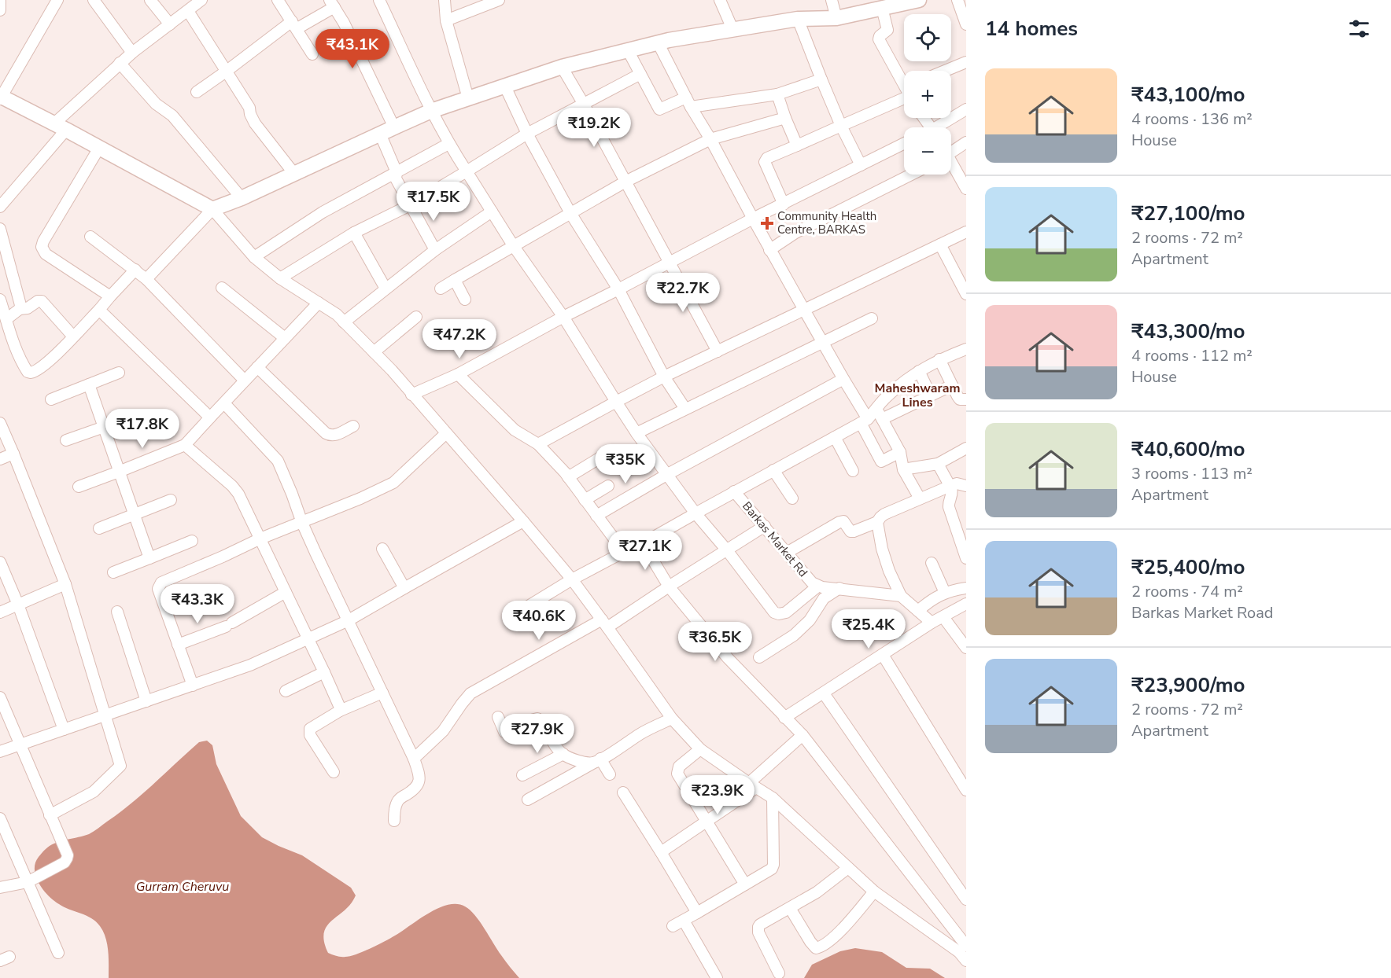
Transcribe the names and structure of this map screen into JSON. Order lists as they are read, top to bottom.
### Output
{
  "streets": {
    "street": ["Barkas Market Rd"]
  },
  "districts": ["Maheshwaram Lines"],
  "water": ["Gurram Cheruvu"],
  "places": {
    "health": ["Community Health Centre, BARKAS"]
  },
  "page": {
    "heading": "14 homes",
    "map_buttons": ["+", "−"],
    "price": [
      "₹43.1K",
      "₹19.2K",
      "₹17.5K",
      "₹22.7K",
      "₹47.2K",
      "₹17.8K",
      "₹35K",
      "₹27.1K",
      "₹43.3K",
      "₹40.6K",
      "₹25.4K",
      "₹36.5K",
      "₹27.9K",
      "₹23.9K"
    ],
    "list": [
      {
        "name": "₹43,100/mo",
        "note": "4 rooms · 136 m² · House"
      },
      {
        "name": "₹27,100/mo",
        "note": "2 rooms · 72 m² · Apartment"
      },
      {
        "name": "₹43,300/mo",
        "note": "4 rooms · 112 m² · House"
      },
      {
        "name": "₹40,600/mo",
        "note": "3 rooms · 113 m² · Apartment"
      },
      {
        "name": "₹25,400/mo",
        "note": "2 rooms · 74 m² · Barkas Market Road"
      },
      {
        "name": "₹23,900/mo",
        "note": "2 rooms · 72 m² · Apartment"
      }
    ]
  }
}
